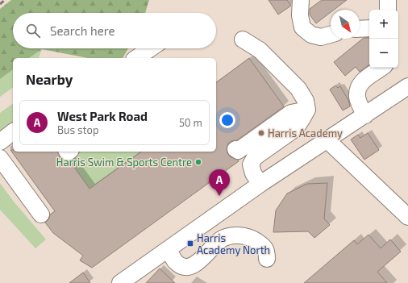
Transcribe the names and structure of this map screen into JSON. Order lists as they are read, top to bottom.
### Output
{
  "places": {
    "other": ["Harris Academy", "Harris Swim & Sports Centre"],
    "transit": ["Harris Academy North"]
  },
  "north": "bottom right",
  "page": {
    "map_buttons": ["+", "−"],
    "search": "Search here",
    "heading": "Nearby",
    "list": [
      {
        "mark": "A",
        "name": "West Park Road",
        "note": "Bus stop",
        "value": "50 m"
      }
    ],
    "pins": "A"
  }
}
